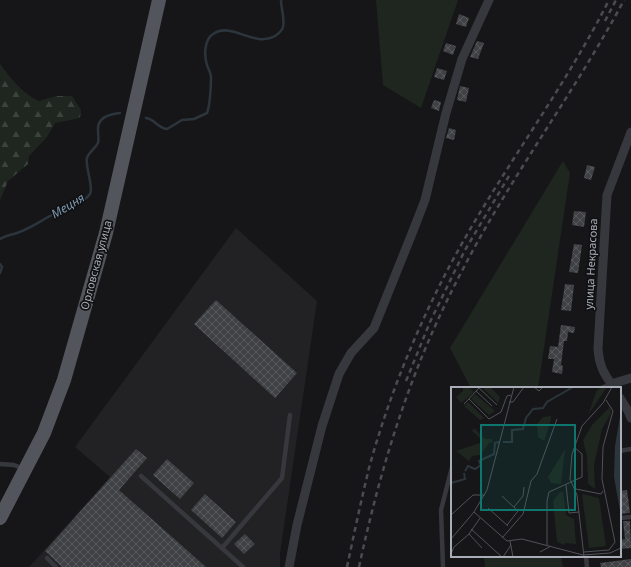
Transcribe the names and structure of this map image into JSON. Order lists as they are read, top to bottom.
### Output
{
  "streets": {
    "main road": ["Орловская улица"],
    "street": ["улица Некрасова"]
  },
  "water": ["Мецня"]
}
